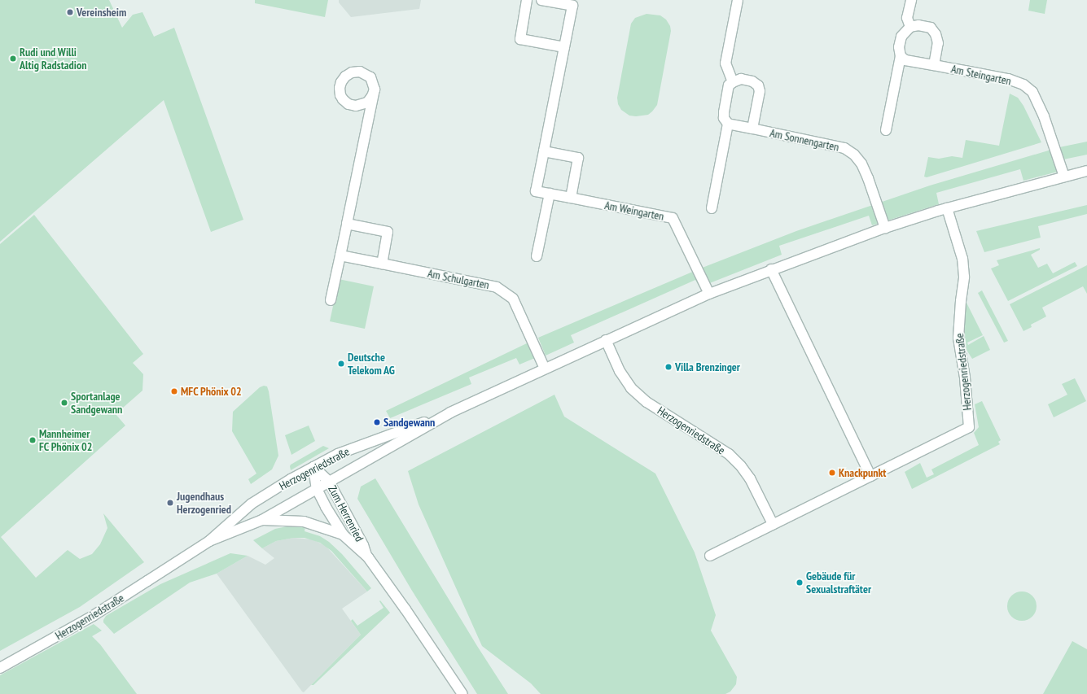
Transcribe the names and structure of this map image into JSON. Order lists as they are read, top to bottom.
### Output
{
  "streets": {
    "street": [
      "Am Steingarten",
      "Am Sonnengarten",
      "Am Weingarten",
      "Am Schulgarten",
      "Herzogenriedstraße",
      "Zum Herrenried"
    ]
  },
  "crossings": [
    ["Am Steingarten", "Herzogenriedstraße"],
    ["Am Sonnengarten", "Herzogenriedstraße"],
    ["Am Weingarten", "Herzogenriedstraße"],
    ["Am Schulgarten", "Herzogenriedstraße"],
    ["Herzogenriedstraße", "Zum Herrenried"]
  ],
  "places": [
    "Vereinsheim",
    "Rudi und Willi Altig Radstadion",
    "Deutsche Telekom AG",
    "Villa Brenzinger",
    "MFC Phönix 02",
    "Sportanlage Sandgewann",
    "Sandgewann",
    "Mannheimer FC Phönix 02",
    "Knackpunkt",
    "Jugendhaus Herzogenried",
    "Gebäude für Sexualstraftäter"
  ]
}
